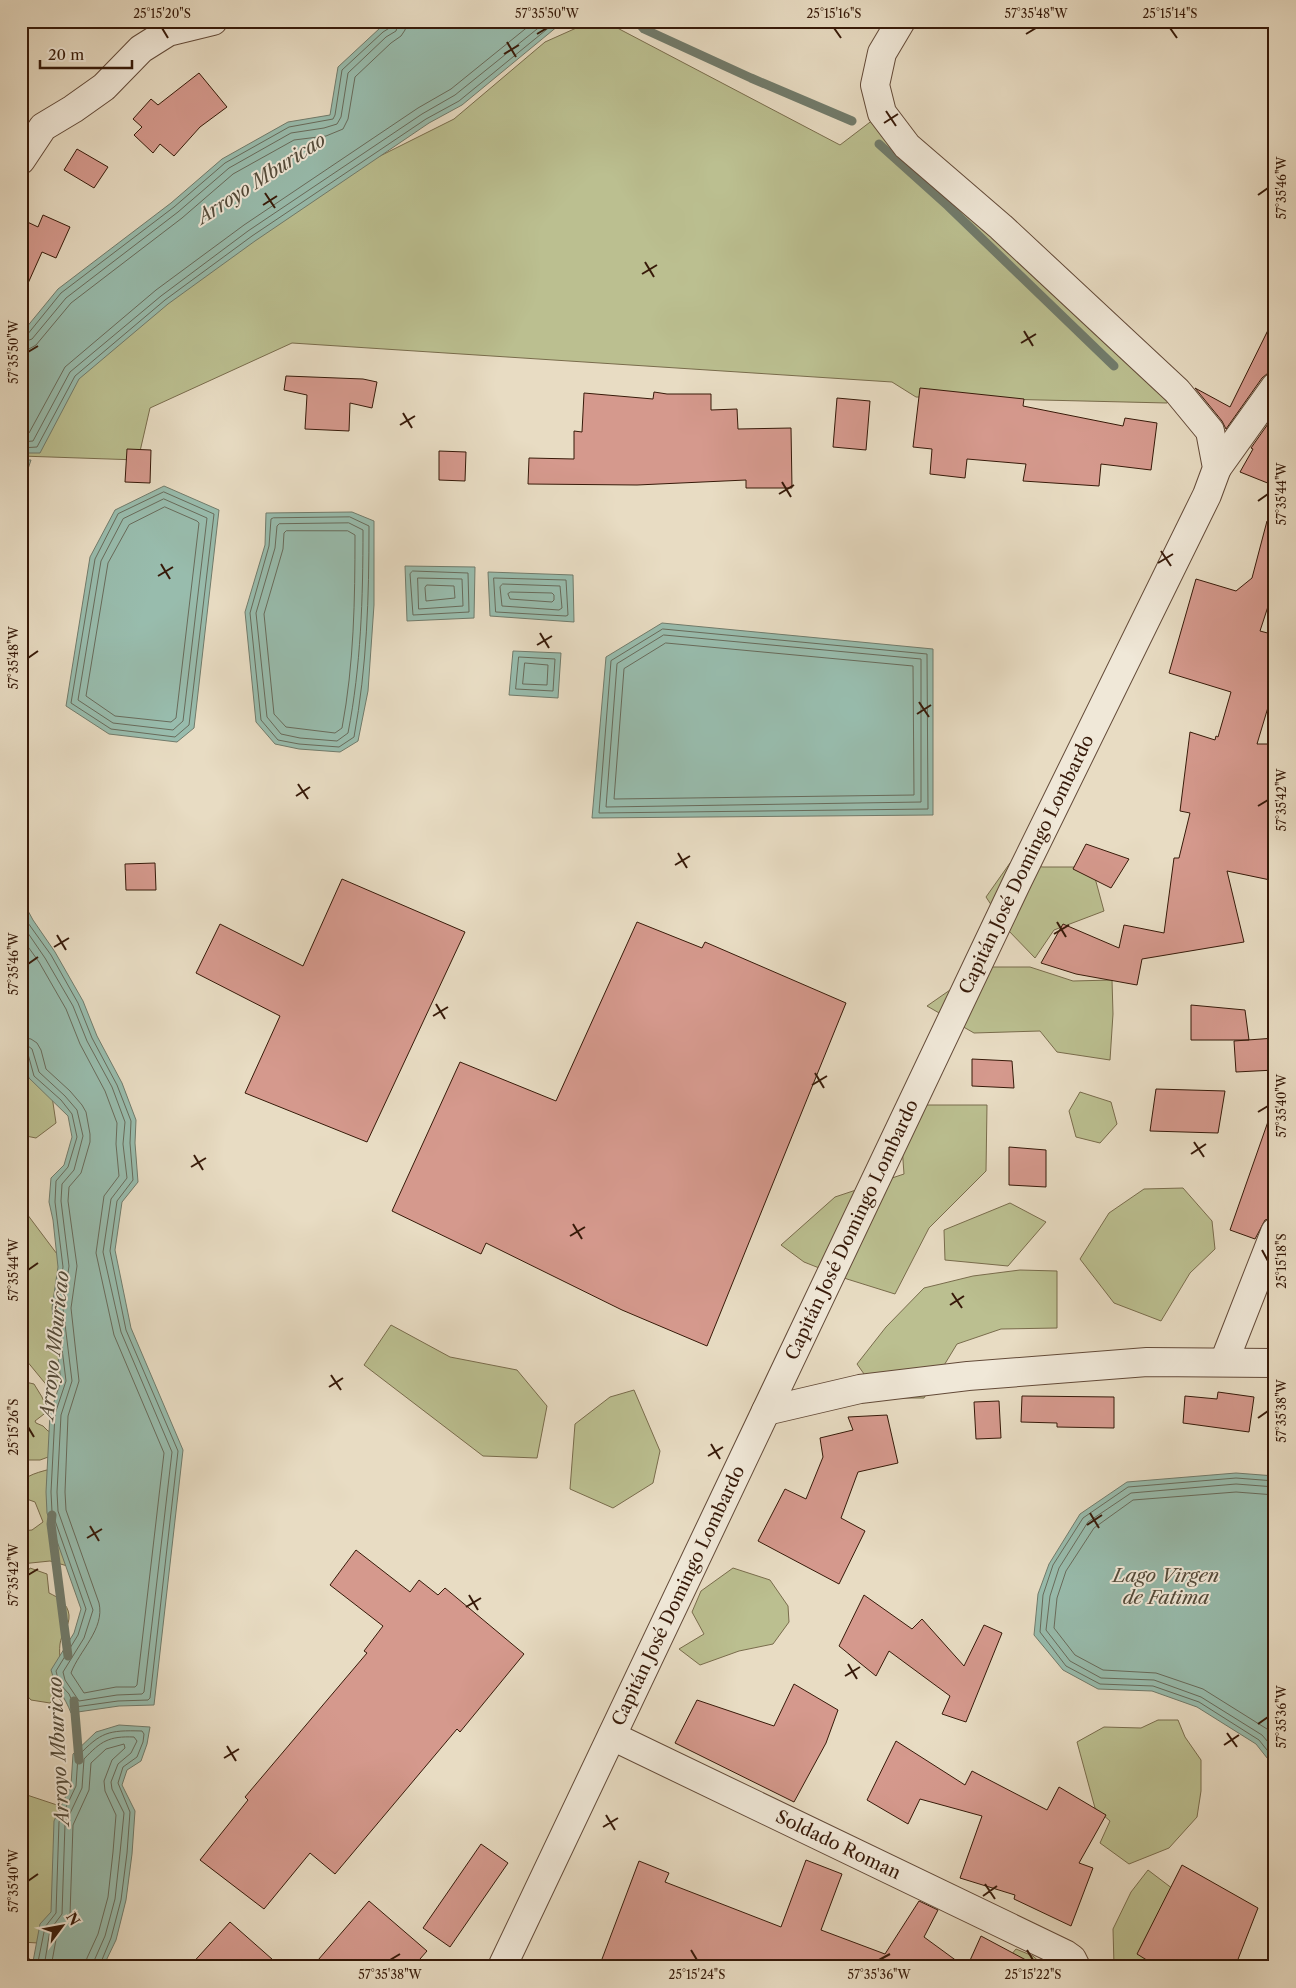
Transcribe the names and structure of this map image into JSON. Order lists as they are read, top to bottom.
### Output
{
  "streets": {
    "street": ["Capitán José Domingo Lombardo", "Soldado Roman"]
  },
  "crossings": [
    ["Capitán José Domingo Lombardo", "Soldado Roman"]
  ],
  "water": ["Arroyo Mburicao", "Lago Virgen de Fatima"],
  "scale_bar": "20 m",
  "north": "top right",
  "coordinates": [
    "25°15'20\"S",
    "57°35'50\"W",
    "25°15'16\"S",
    "57°35'48\"W",
    "25°15'14\"S",
    "57°35'46\"W",
    "57°35'44\"W",
    "57°35'42\"W",
    "57°35'40\"W",
    "25°15'18\"S",
    "57°35'38\"W",
    "25°15'26\"S",
    "57°35'36\"W",
    "25°15'24\"S",
    "25°15'22\"S"
  ]
}
